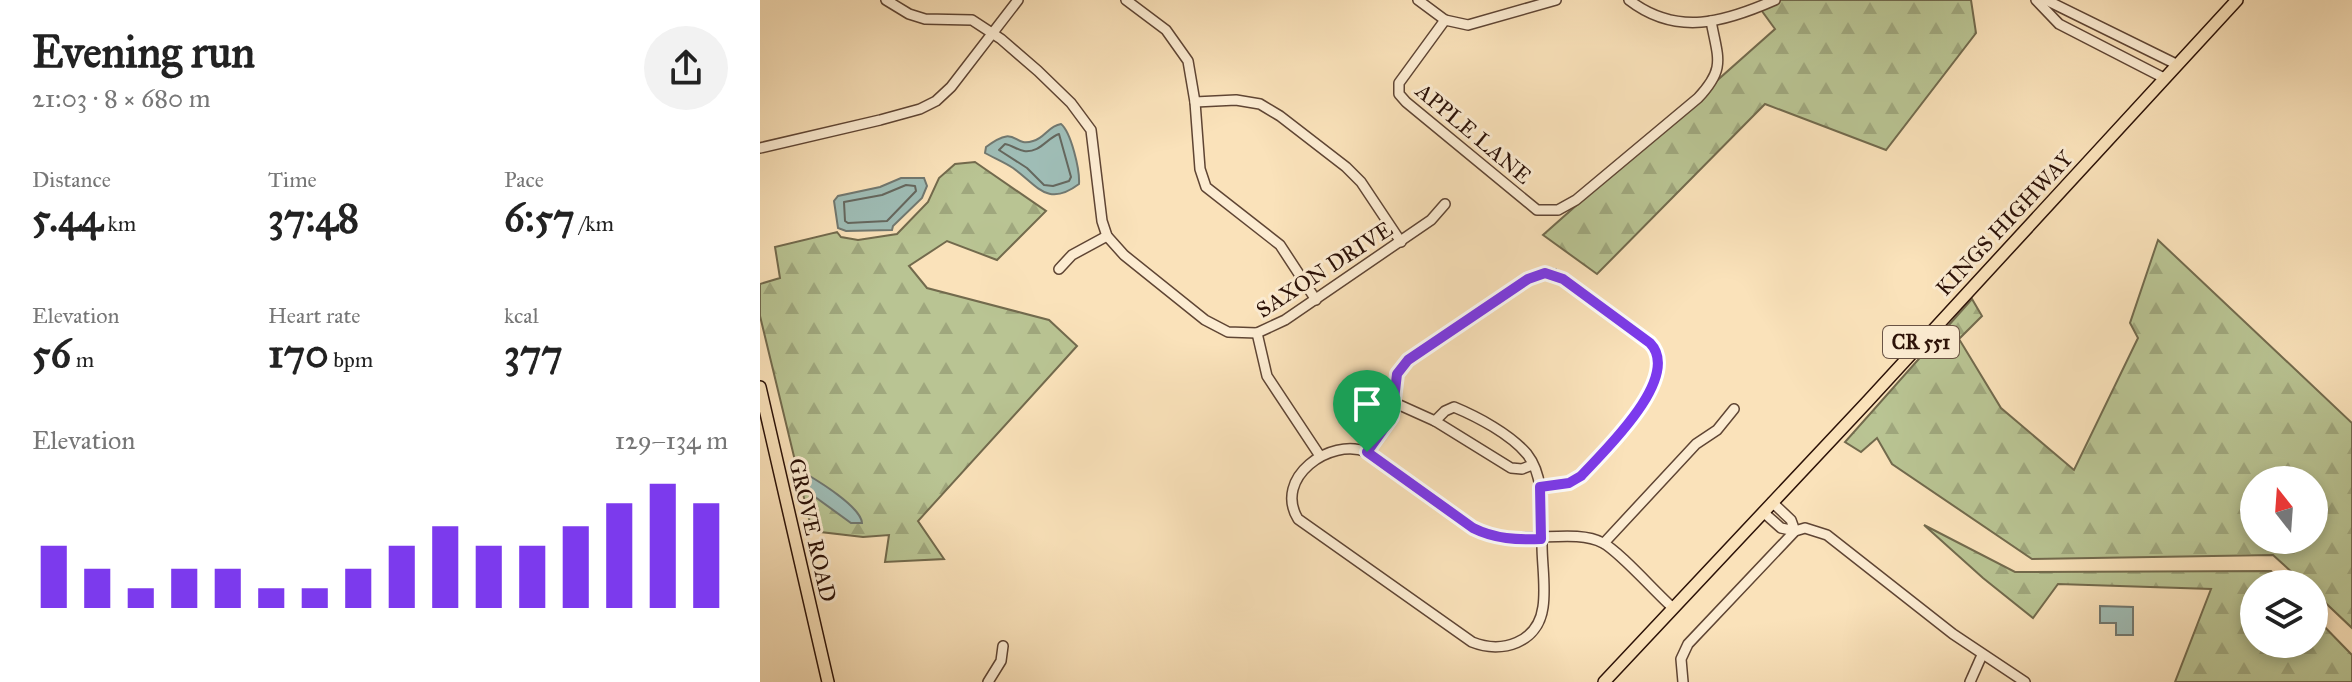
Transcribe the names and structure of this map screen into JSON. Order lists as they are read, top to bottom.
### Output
{
  "streets": {
    "main road": ["KINGS HIGHWAY", "CR 551", "GROVE ROAD"],
    "street": ["APPLE LANE", "SAXON DRIVE"]
  },
  "north": "top",
  "page": {
    "heading": ["Evening run", "21:03 · 8 × 680 m"],
    "stats": [
      ["Distance", "5.44 km"],
      ["Time", "37:48"],
      ["Pace", "6:57 /km"],
      ["Elevation", "56 m"],
      ["Heart rate", "170 bpm"],
      ["kcal", "377"]
    ],
    "chart": ["Elevation", "129–134 m"]
  }
}
